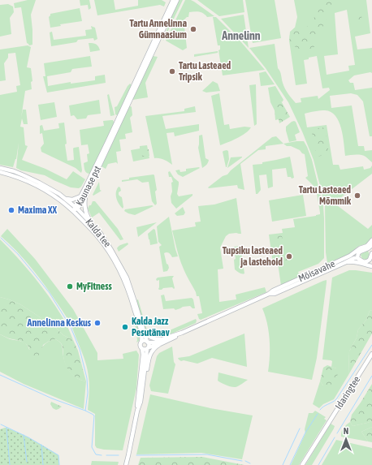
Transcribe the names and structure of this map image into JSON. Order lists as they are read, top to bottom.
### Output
{
  "streets": {
    "street": [
      "Kaunase pst",
      "Kalda tee",
      "Mõisavahe",
      "Idaringtee"
    ]
  },
  "crossings": [
    ["Kaunase pst", "Kalda tee"],
    ["Kalda tee", "Mõisavahe"]
  ],
  "districts": ["Annelinn"],
  "places": [
    "Tartu Annelinna Gümnaasium",
    "Tartu Lasteaed Tripsik",
    "Tartu Lasteaed Mõmmik",
    "Maxima XX",
    "Tupsiku lasteaed ja lastehoid",
    "MyFitness",
    "Annelinna Keskus",
    "Kalda Jazz Pesutänav"
  ],
  "north": "top"
}
